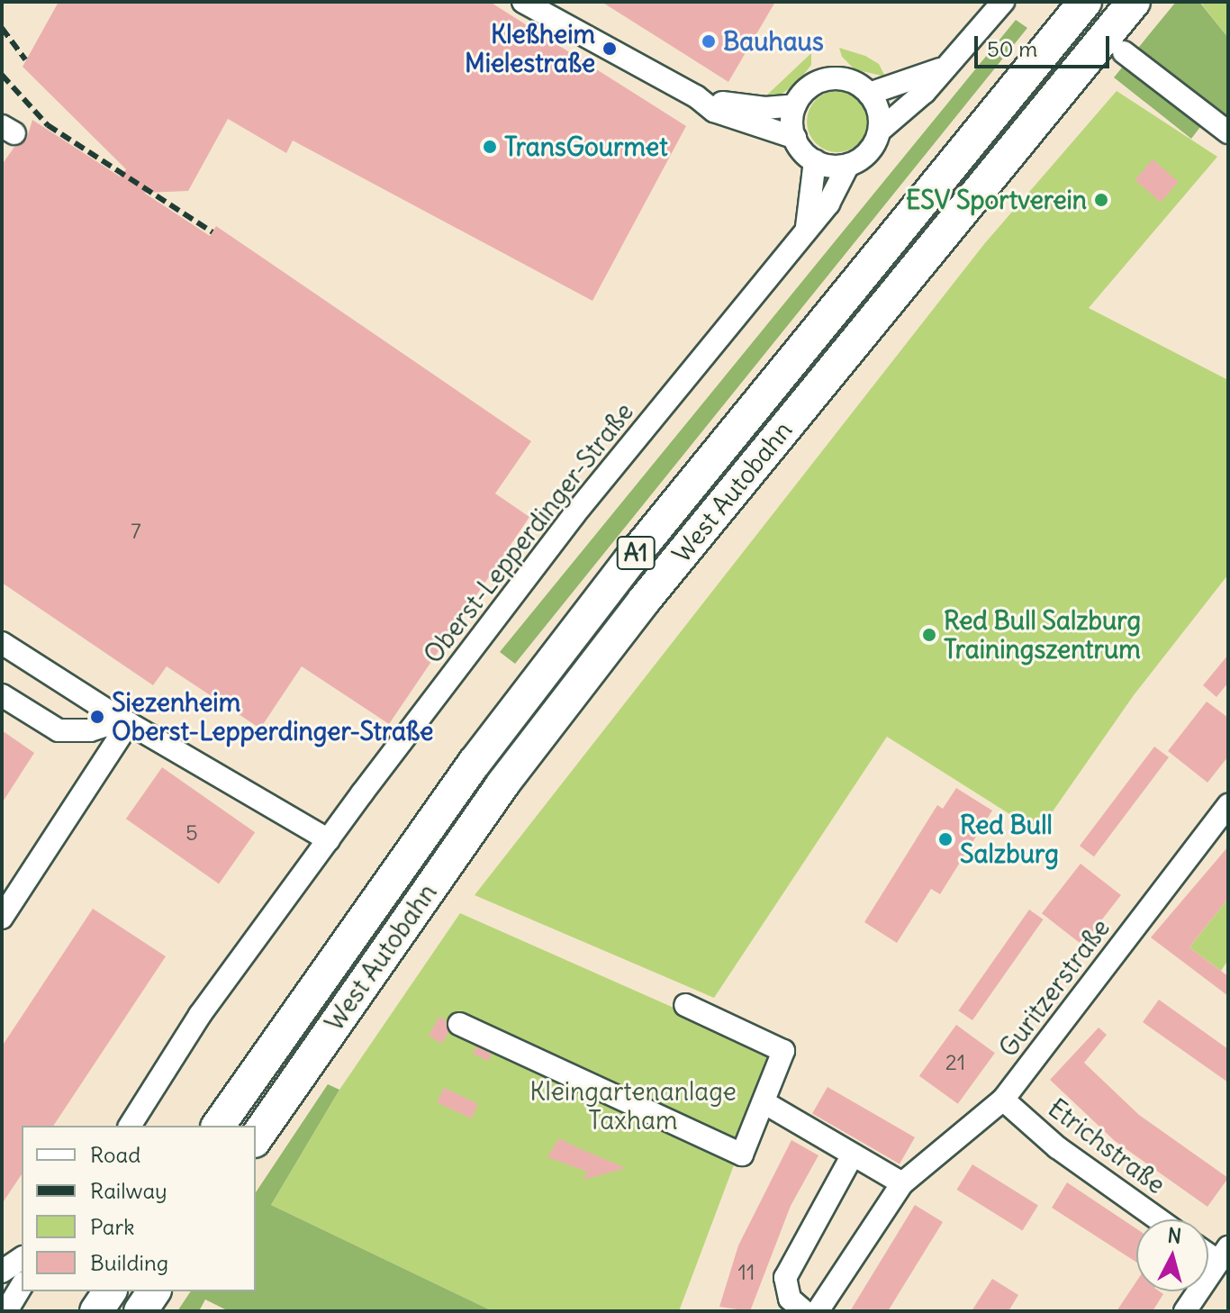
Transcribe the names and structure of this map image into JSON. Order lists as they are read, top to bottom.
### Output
{
  "streets": {
    "highway": ["West Autobahn", "A1"],
    "street": ["Oberst-Lepperdinger-Straße", "Guritzerstraße", "Etrichstraße"]
  },
  "crossings": [
    ["Guritzerstraße", "Etrichstraße"]
  ],
  "parks": ["Kleingartenanlage Taxham"],
  "places": [
    "Bauhaus",
    "Kleßheim Mielestraße",
    "TransGourmet",
    "ESV Sportverein",
    "Red Bull Salzburg Trainingszentrum",
    "Siezenheim Oberst-Lepperdinger-Straße",
    "Red Bull Salzburg"
  ],
  "house_numbers": [
    "7",
    "5",
    "21",
    "11"
  ],
  "legend": [
    "Road",
    "Railway",
    "Park",
    "Building"
  ],
  "scale_bar": "50 m",
  "north": "top"
}
